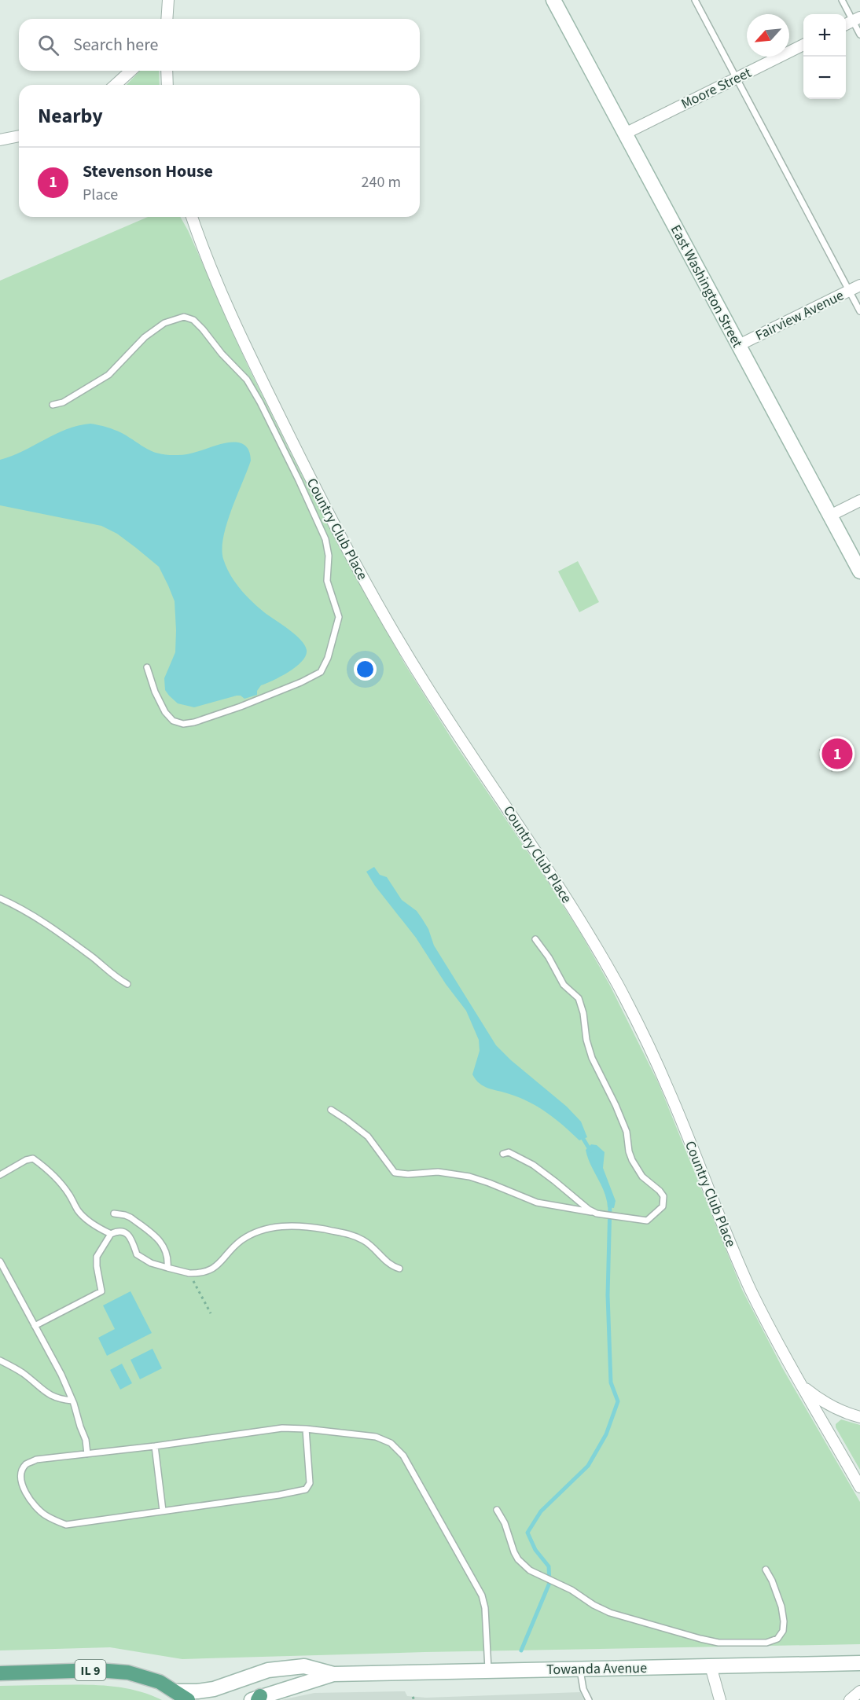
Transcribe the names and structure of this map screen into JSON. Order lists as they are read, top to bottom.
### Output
{
  "streets": {
    "main road": ["East Washington Street", "Towanda Avenue", "IL 9"],
    "street": ["Moore Street", "Fairview Avenue", "Country Club Place"]
  },
  "crossings": [
    ["Moore Street", "East Washington Street"],
    ["East Washington Street", "Fairview Avenue"]
  ],
  "north": "bottom left",
  "page": {
    "map_buttons": ["+", "−"],
    "search": "Search here",
    "heading": "Nearby",
    "list": [
      {
        "mark": "1",
        "name": "Stevenson House",
        "note": "Place",
        "value": "240 m"
      }
    ],
    "pins": "1"
  }
}
